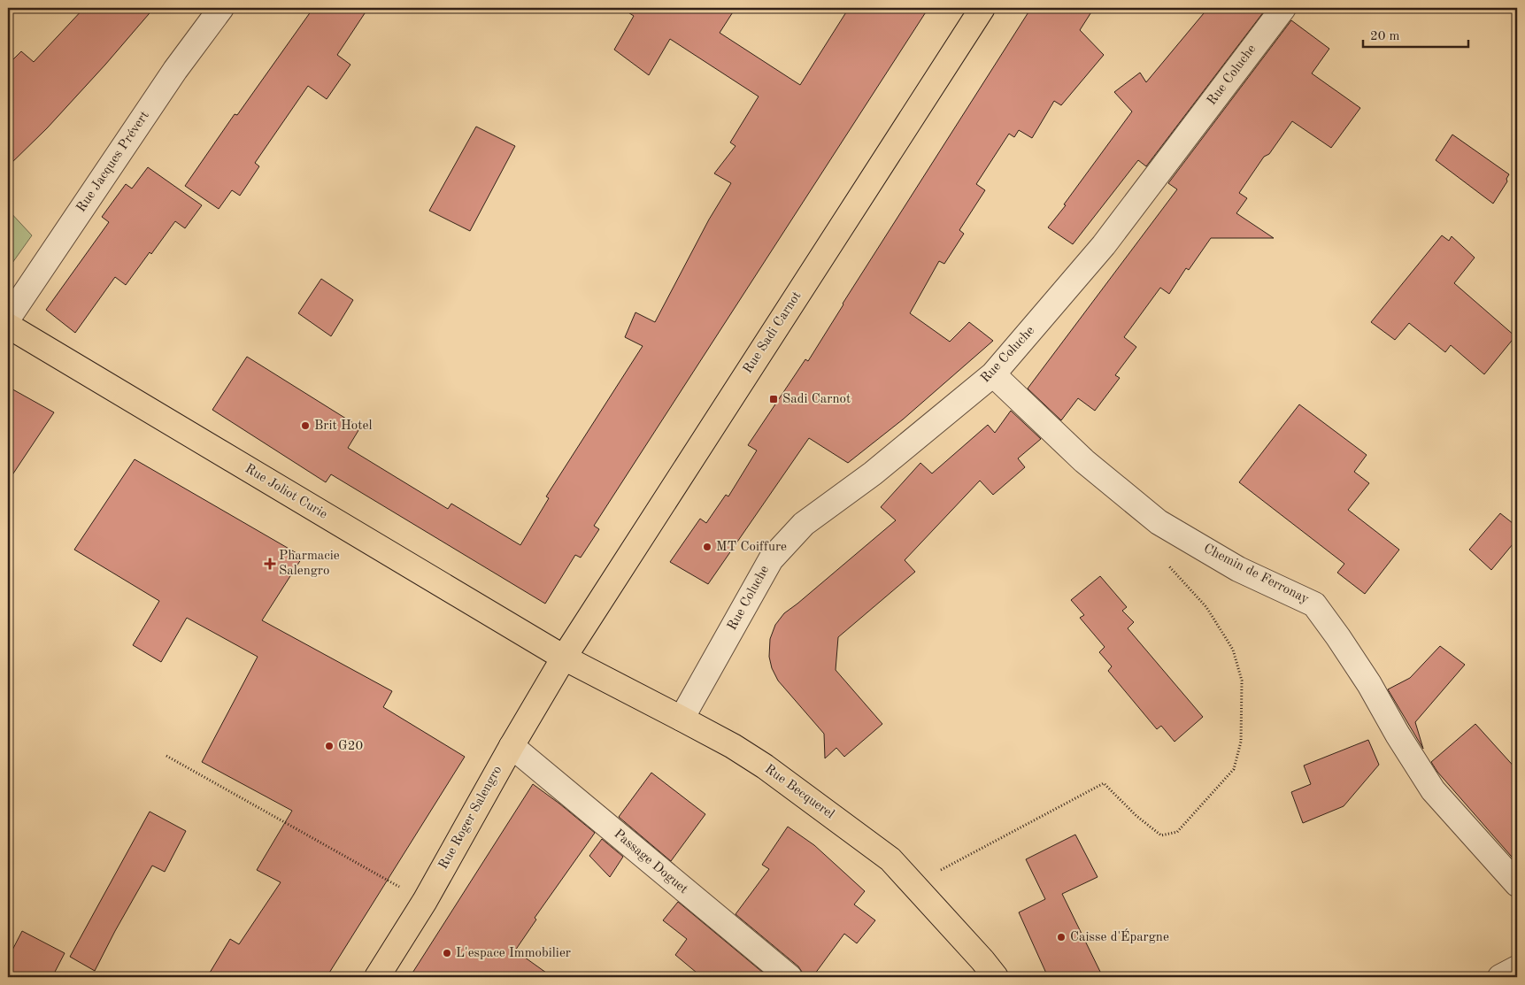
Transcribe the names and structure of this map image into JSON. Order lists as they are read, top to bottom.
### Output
{
  "streets": {
    "main road": [
      "Rue Sadi Carnot",
      "Rue Joliot Curie",
      "Rue Becquerel",
      "Rue Roger Salengro"
    ],
    "street": [
      "Rue Coluche",
      "Rue Jacques Prévert",
      "Chemin de Ferronay",
      "Passage Doguet"
    ]
  },
  "crossings": [
    ["Rue Coluche", "Chemin de Ferronay"],
    ["Rue Coluche", "Rue Becquerel"],
    ["Rue Sadi Carnot", "Rue Joliot Curie"],
    ["Rue Sadi Carnot", "Rue Becquerel"],
    ["Rue Sadi Carnot", "Rue Roger Salengro"],
    ["Rue Joliot Curie", "Rue Becquerel"],
    ["Rue Joliot Curie", "Rue Roger Salengro"],
    ["Rue Becquerel", "Rue Roger Salengro"],
    ["Rue Roger Salengro", "Passage Doguet"]
  ],
  "places": {
    "transit": ["Sadi Carnot"],
    "other": [
      "Brit Hotel",
      "MT Coiffure",
      "G20",
      "Caisse d'Épargne",
      "L'espace Immobilier"
    ],
    "health": ["Pharmacie Salengro"]
  },
  "scale_bar": "20 m"
}
